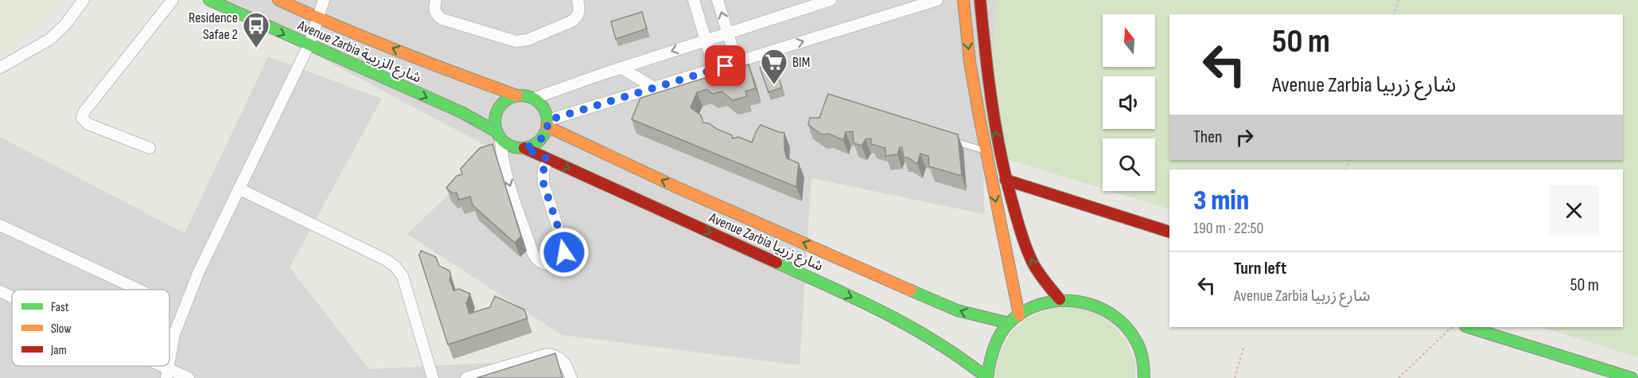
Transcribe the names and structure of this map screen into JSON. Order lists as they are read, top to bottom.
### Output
{
  "streets": {
    "main road": ["Avenue Zarbia شارع الزربية", "Avenue Zarbia شارع زربيا"]
  },
  "crossings": [
    ["Avenue Zarbia شارع الزربية", "Avenue Zarbia شارع زربيا"]
  ],
  "places": {
    "bus stop": ["Residence Safae 2"],
    "supermarket": ["BIM"]
  },
  "legend": ["Fast", "Slow", "Jam"],
  "north": "top",
  "page": {
    "turn": ["50 m", "Avenue Zarbia شارع زربيا"],
    "then": "Then",
    "heading": ["3 min", "190 m · 22:50"],
    "list": [
      {
        "name": "Turn left",
        "note": "Avenue Zarbia شارع زربيا",
        "value": "50 m"
      }
    ]
  }
}
